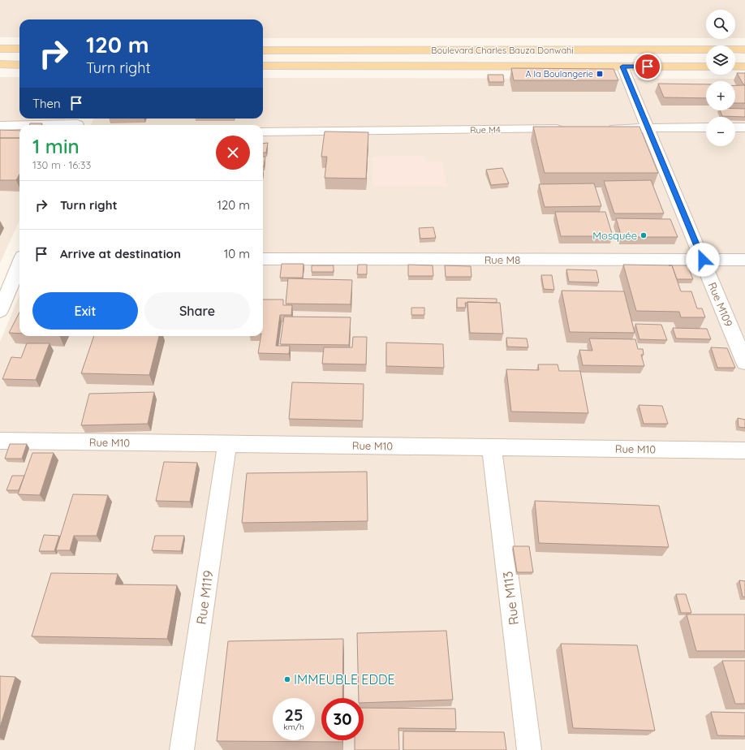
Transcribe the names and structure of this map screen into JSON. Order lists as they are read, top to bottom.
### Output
{
  "streets": {
    "main road": ["Boulevard Charles Bauza Donwahi"],
    "street": [
      "Rue M4",
      "Rue M8",
      "Rue M109",
      "Rue M10",
      "Rue M119",
      "Rue M113"
    ]
  },
  "crossings": [
    ["Boulevard Charles Bauza Donwahi", "Rue M109"],
    ["Rue M8", "Rue M109"],
    ["Rue M10", "Rue M119"],
    ["Rue M10", "Rue M113"]
  ],
  "places": {
    "transit": ["A la Boulangerie"],
    "other": ["Mosquée", "IMMEUBLE EDDE"]
  },
  "page": {
    "map_buttons": ["+", "−"],
    "turn": ["120 m", "Turn right"],
    "then": "Then",
    "heading": ["1 min", "130 m · 16:33"],
    "list": [
      {
        "name": "Turn right",
        "value": "120 m"
      },
      {
        "name": "Arrive at destination",
        "value": "10 m"
      }
    ],
    "buttons": ["Exit", "Share"],
    "speed": "25 km/h",
    "limit": "30"
  }
}
